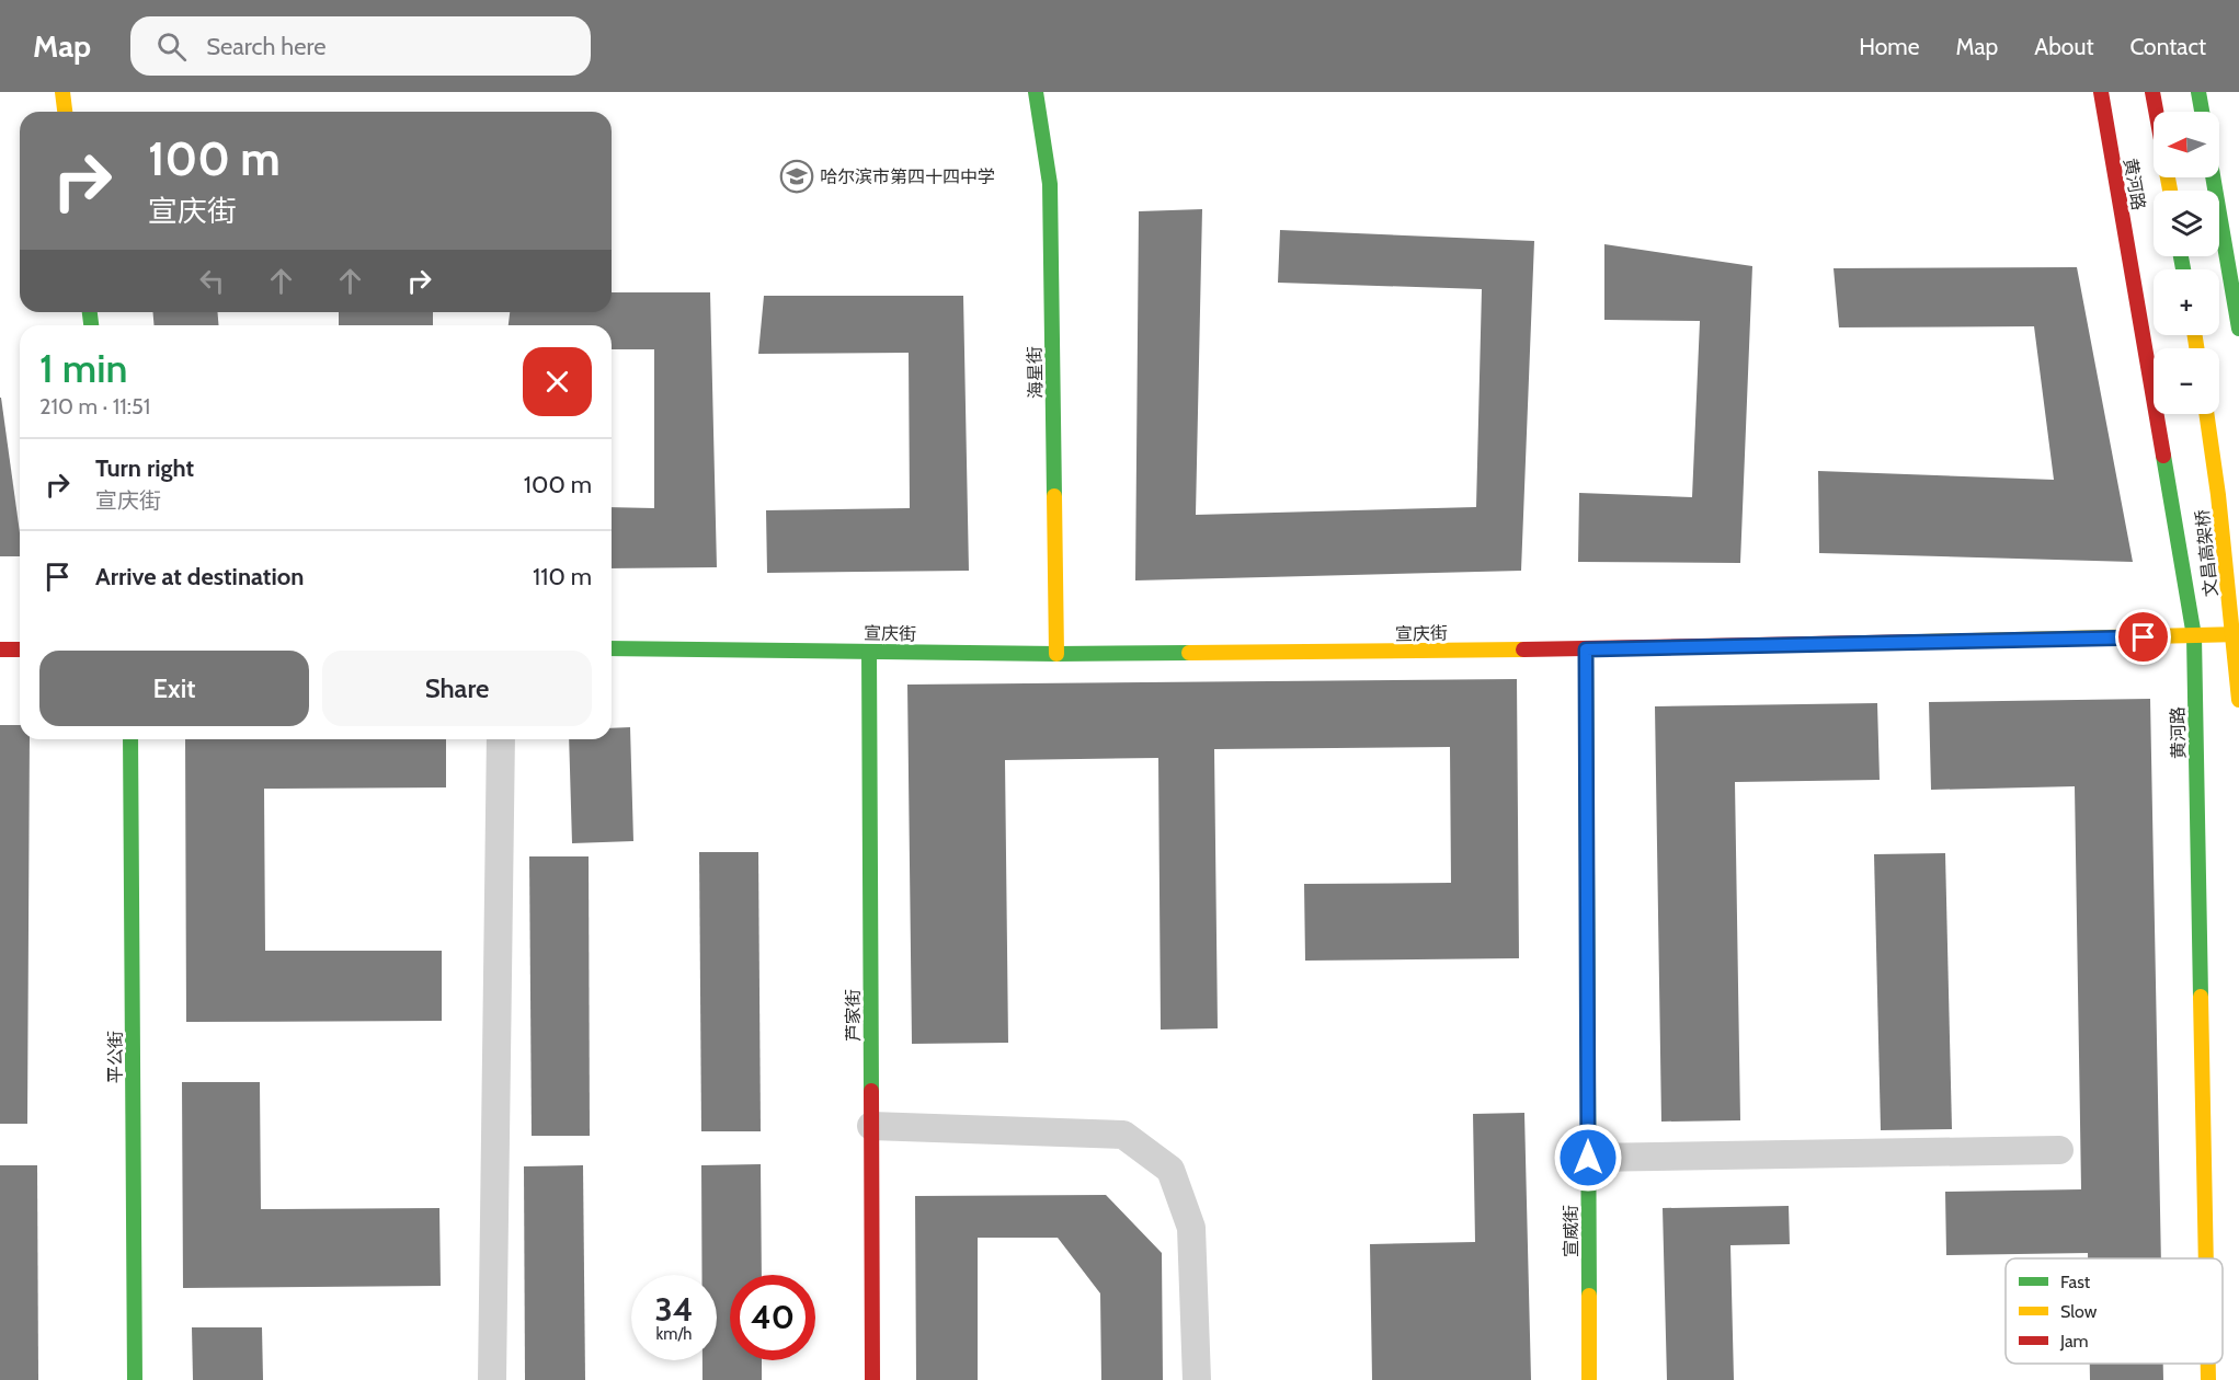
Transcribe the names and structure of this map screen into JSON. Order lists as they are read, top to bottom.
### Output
{
  "streets": {
    "main road": [
      "黄河路",
      "海星街",
      "文昌高架桥",
      "宣庆街",
      "芦家街",
      "平公街",
      "宣威街"
    ]
  },
  "crossings": [
    ["黄河路", "宣庆街"],
    ["海星街", "宣庆街"],
    ["宣庆街", "芦家街"],
    ["宣庆街", "宣威街"]
  ],
  "places": {
    "school or university": ["哈尔滨市第四十四中学"]
  },
  "legend": ["Fast", "Slow", "Jam"],
  "north": "left",
  "page": {
    "header": "Map",
    "search": "Search here",
    "nav": [
      "Home",
      "Map",
      "About",
      "Contact"
    ],
    "map_buttons": ["+", "−"],
    "turn": ["100 m", "宣庆街"],
    "heading": ["1 min", "210 m · 11:51"],
    "list": [
      {
        "name": "Turn right",
        "note": "宣庆街",
        "value": "100 m"
      },
      {
        "name": "Arrive at destination",
        "value": "110 m"
      }
    ],
    "buttons": ["Exit", "Share"],
    "speed": "34 km/h",
    "limit": "40"
  }
}
